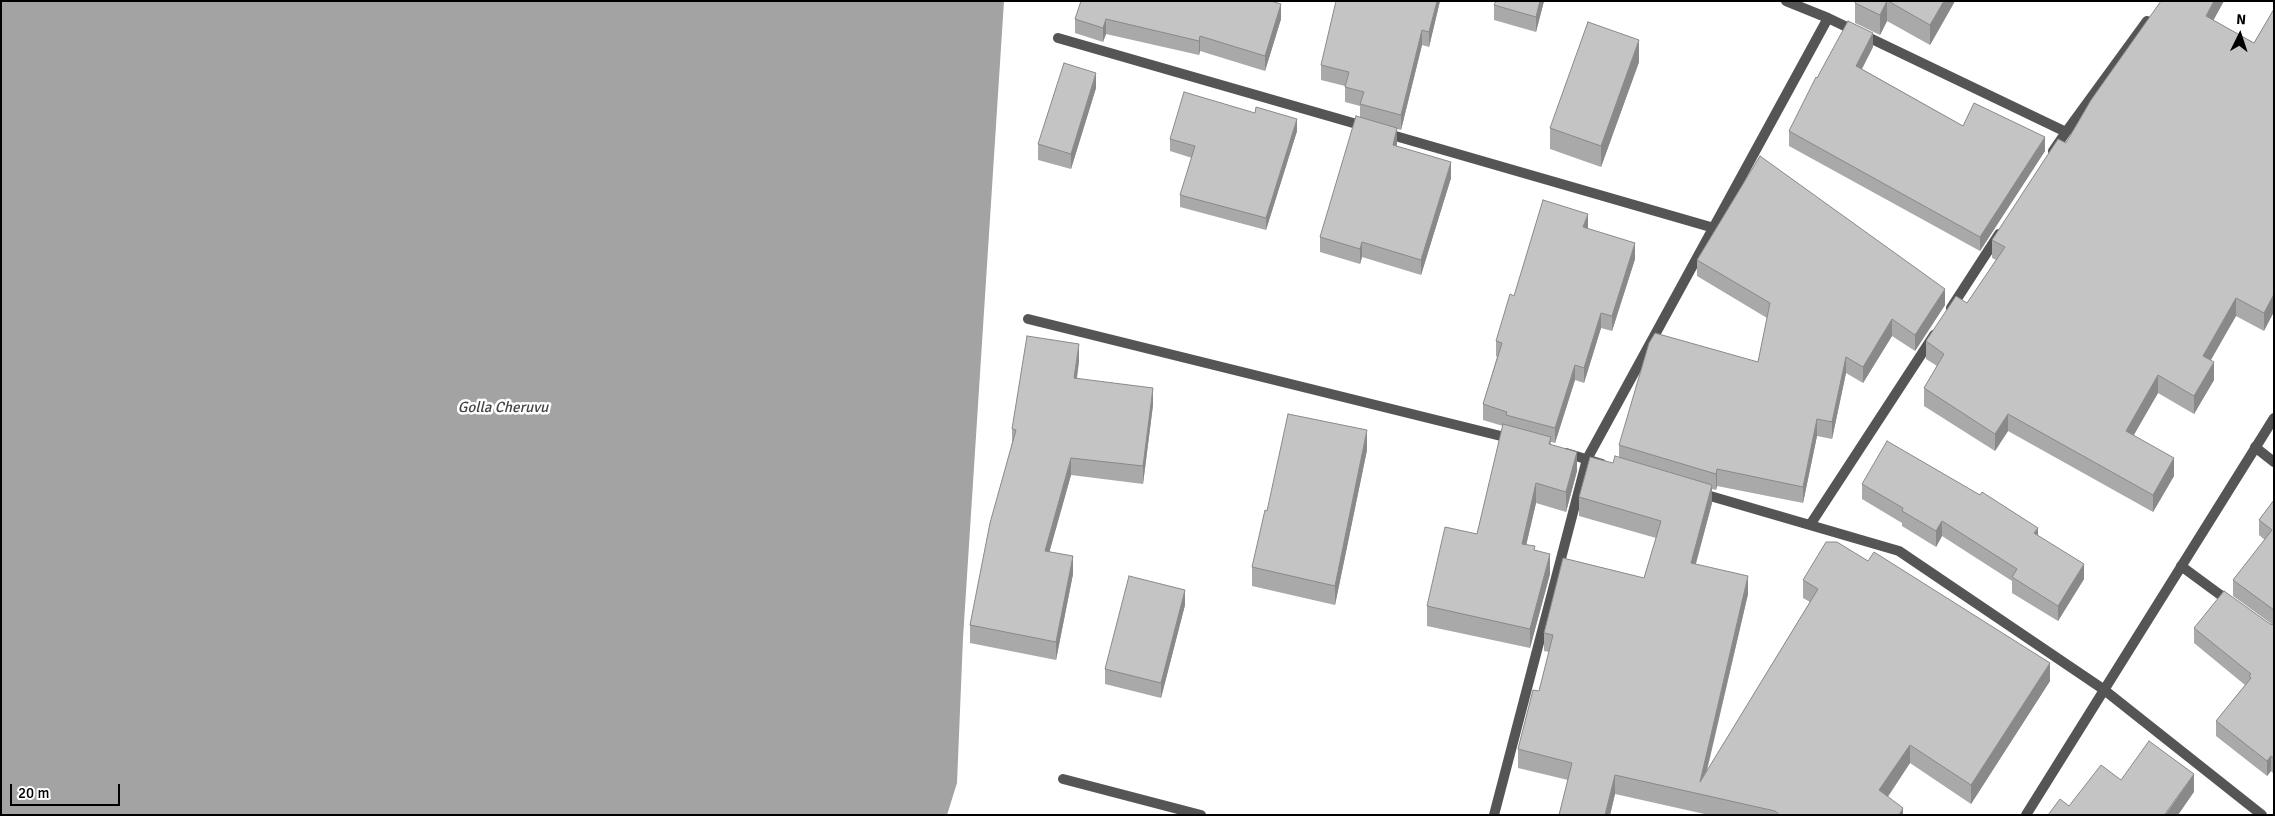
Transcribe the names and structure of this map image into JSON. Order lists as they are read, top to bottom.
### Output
{
  "water": ["Golla Cheruvu"],
  "scale_bar": "20 m",
  "north": "top"
}
